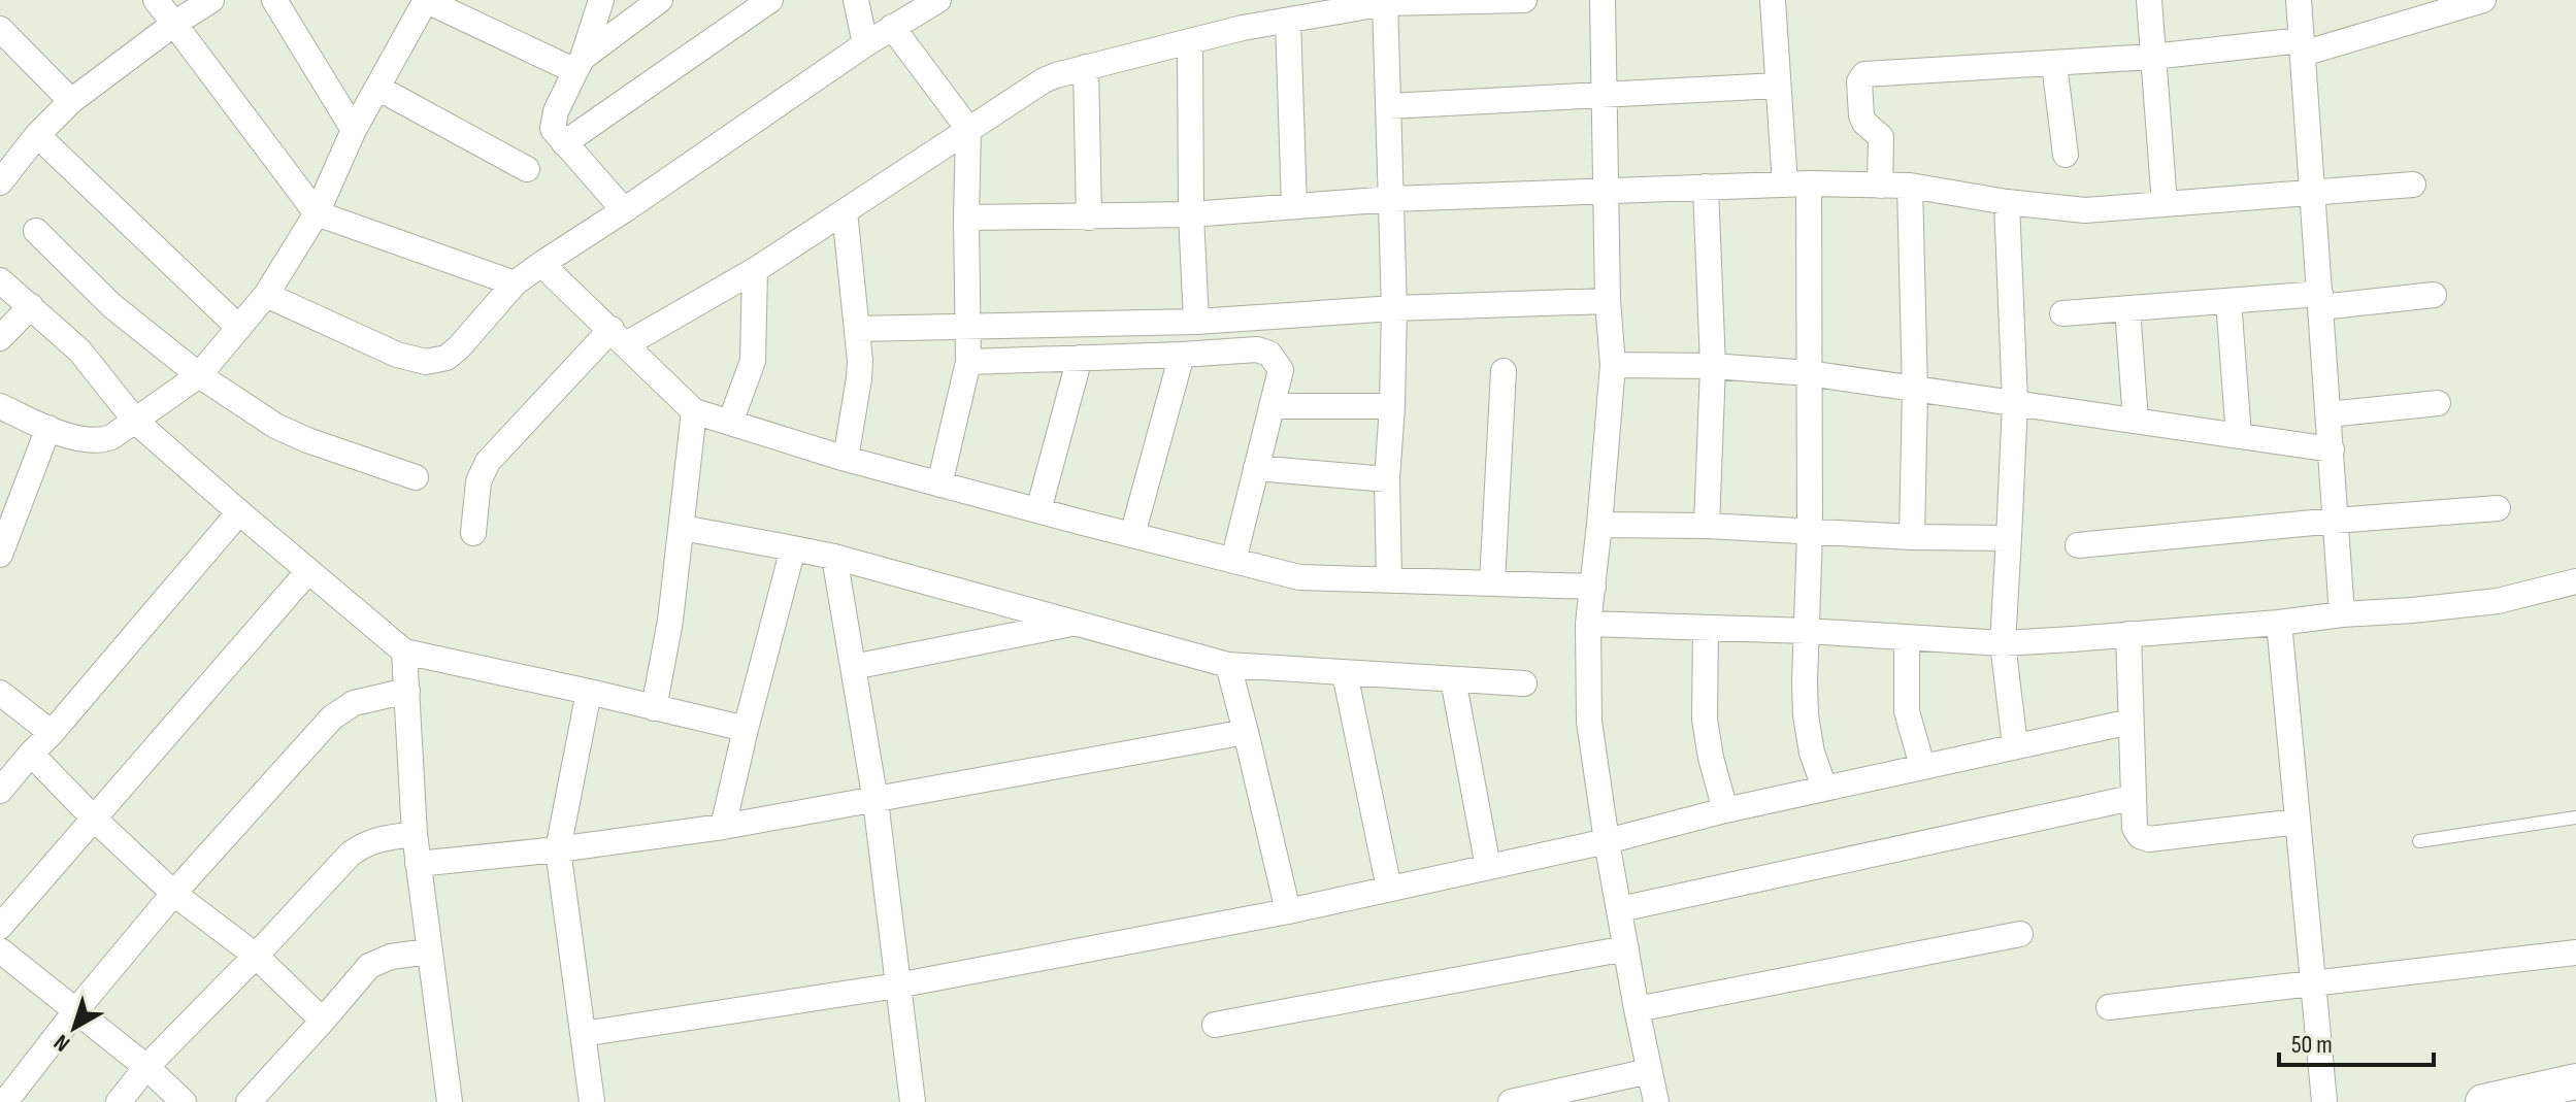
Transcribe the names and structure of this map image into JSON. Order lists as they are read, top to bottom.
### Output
{
  "scale_bar": "50 m",
  "north": "bottom left"
}
